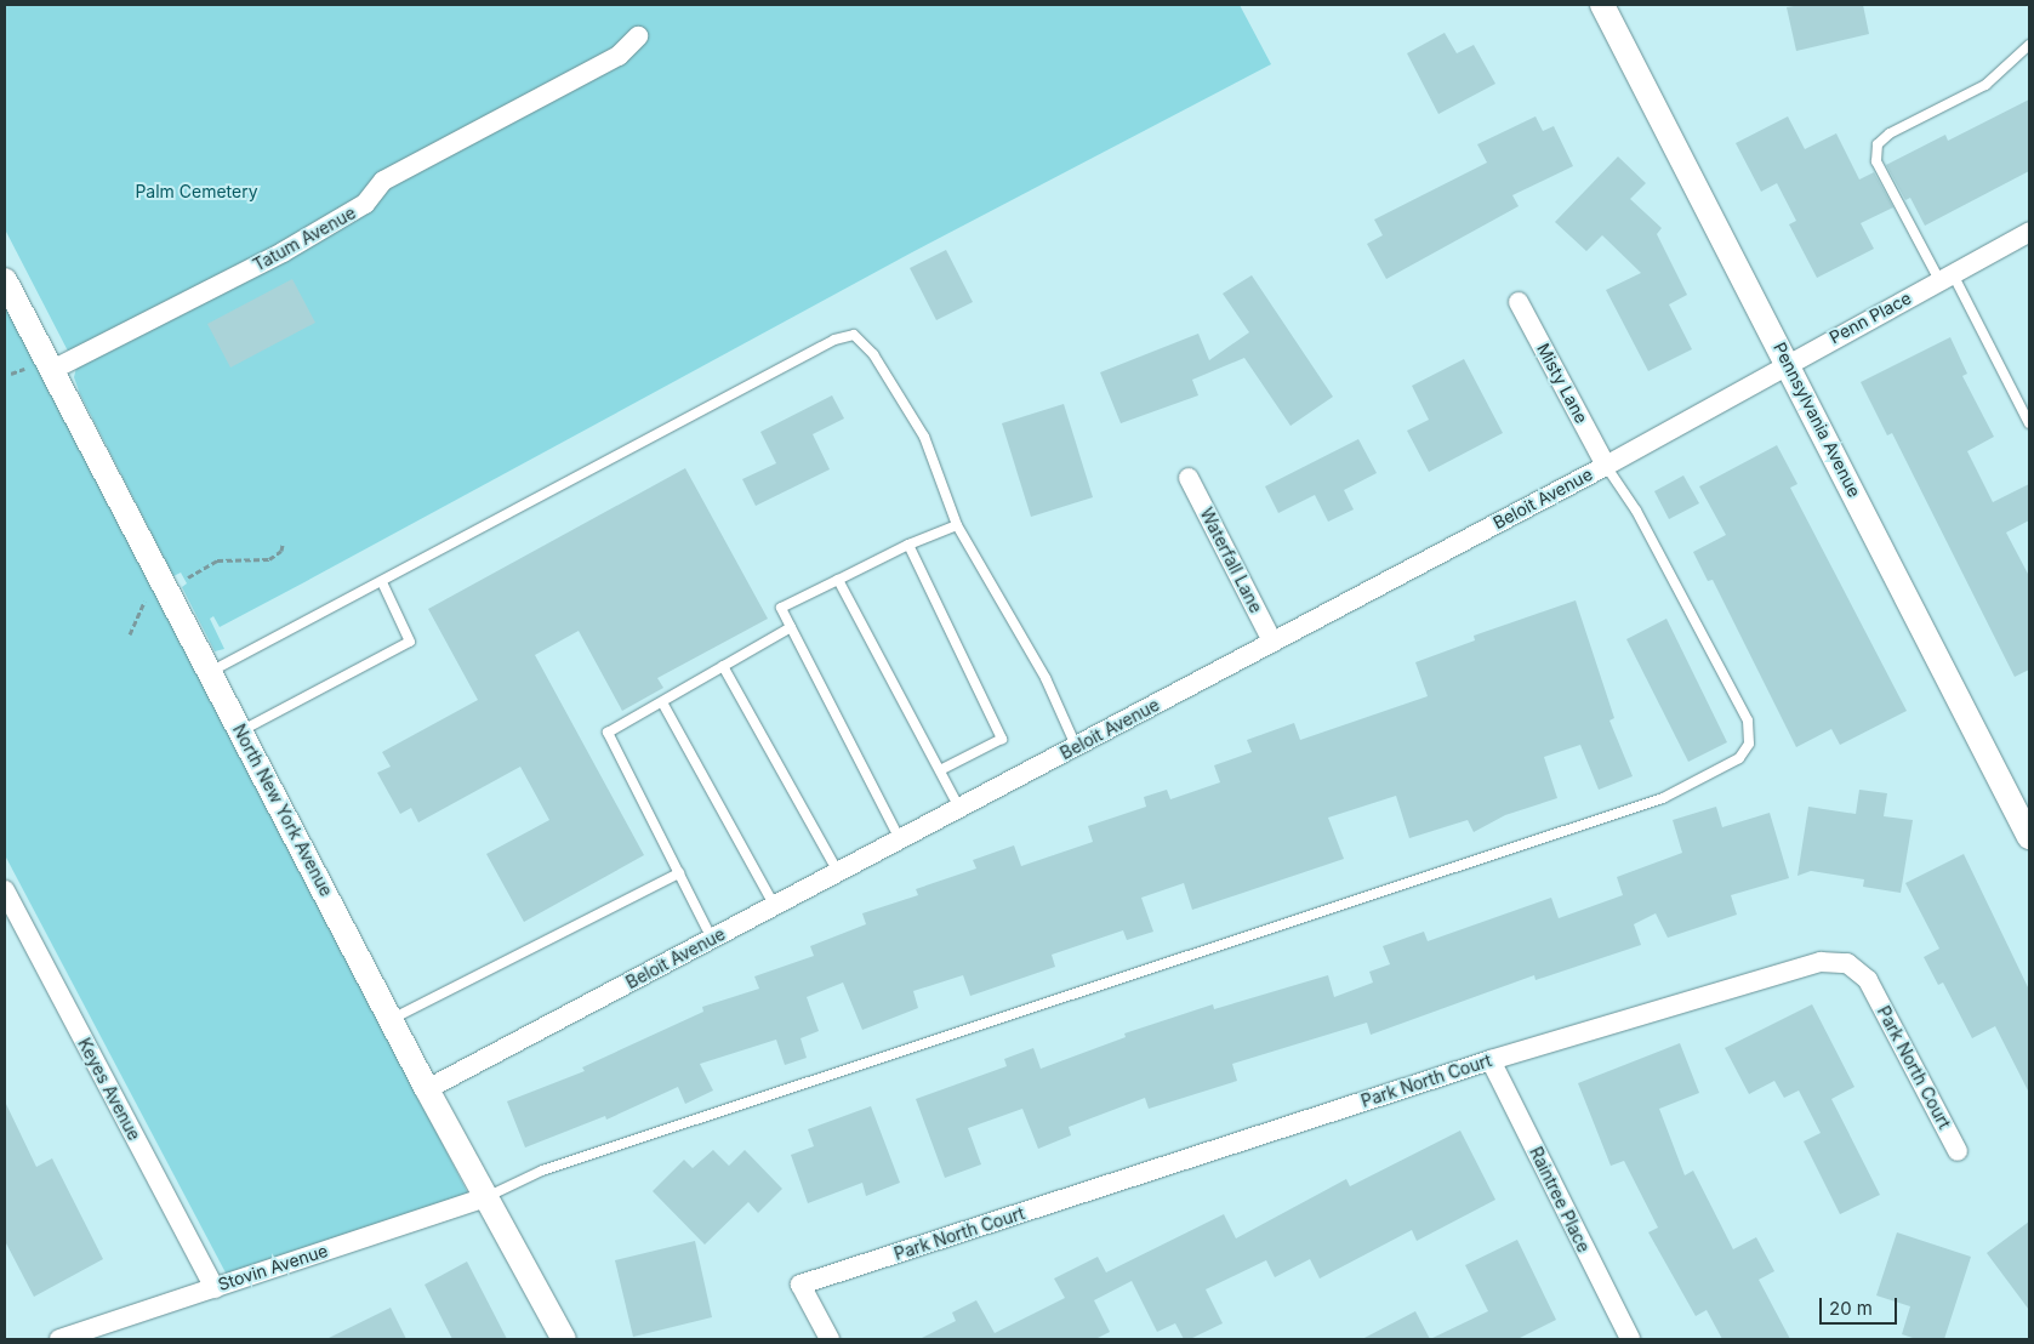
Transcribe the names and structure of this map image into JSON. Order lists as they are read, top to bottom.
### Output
{
  "streets": {
    "street": [
      "Tatum Avenue",
      "Penn Place",
      "Misty Lane",
      "Pennsylvania Avenue",
      "Beloit Avenue",
      "Waterfall Lane",
      "North New York Avenue",
      "Park North Court",
      "Keyes Avenue",
      "Raintree Place",
      "Stovin Avenue"
    ]
  },
  "crossings": [
    ["Tatum Avenue", "North New York Avenue"],
    ["Penn Place", "Pennsylvania Avenue"],
    ["Penn Place", "Beloit Avenue"],
    ["Misty Lane", "Beloit Avenue"],
    ["Pennsylvania Avenue", "Beloit Avenue"],
    ["Beloit Avenue", "Waterfall Lane"],
    ["Beloit Avenue", "North New York Avenue"],
    ["North New York Avenue", "Stovin Avenue"],
    ["Park North Court", "Raintree Place"],
    ["Keyes Avenue", "Stovin Avenue"]
  ],
  "parks": ["Palm Cemetery"],
  "scale_bar": "20 m"
}
